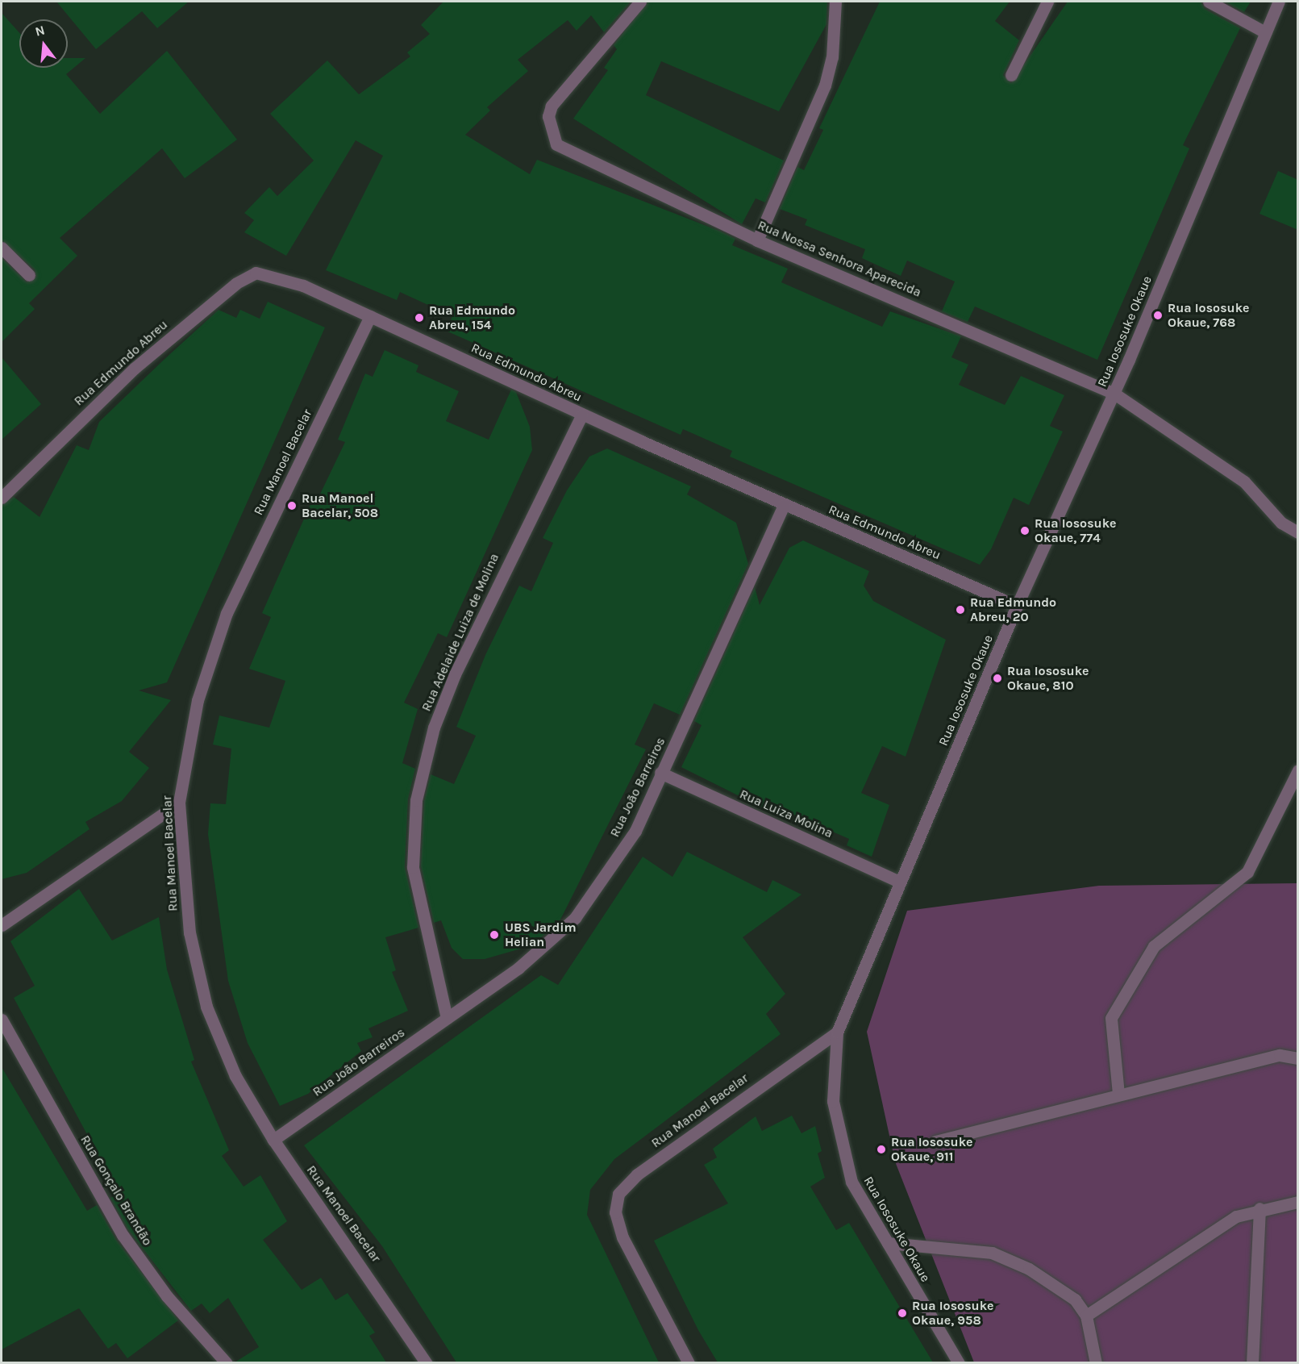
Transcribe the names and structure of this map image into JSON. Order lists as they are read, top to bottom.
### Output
{
  "streets": {
    "street": [
      "Rua Nossa Senhora Aparecida",
      "Rua Iososuke Okaue",
      "Rua Edmundo Abreu",
      "Rua Manoel Bacelar",
      "Rua Adelaide Luiza de Molina",
      "Rua João Barreiros",
      "Rua Luiza Molina",
      "Rua Gonçalo Brandão"
    ]
  },
  "crossings": [
    ["Rua Nossa Senhora Aparecida", "Rua Iososuke Okaue"],
    ["Rua Iososuke Okaue", "Rua Edmundo Abreu"],
    ["Rua Iososuke Okaue", "Rua Manoel Bacelar"],
    ["Rua Iososuke Okaue", "Rua Luiza Molina"],
    ["Rua Edmundo Abreu", "Rua Manoel Bacelar"],
    ["Rua Edmundo Abreu", "Rua Adelaide Luiza de Molina"],
    ["Rua Edmundo Abreu", "Rua João Barreiros"],
    ["Rua Manoel Bacelar", "Rua João Barreiros"],
    ["Rua Adelaide Luiza de Molina", "Rua João Barreiros"],
    ["Rua João Barreiros", "Rua Luiza Molina"]
  ],
  "places": [
    "Rua Iososuke Okaue, 768",
    "Rua Edmundo Abreu, 154",
    "Rua Manoel Bacelar, 508",
    "Rua Iososuke Okaue, 774",
    "Rua Edmundo Abreu, 20",
    "Rua Iososuke Okaue, 810",
    "UBS Jardim Helian",
    "Rua Iososuke Okaue, 911",
    "Rua Iososuke Okaue, 958"
  ],
  "north": "top"
}
